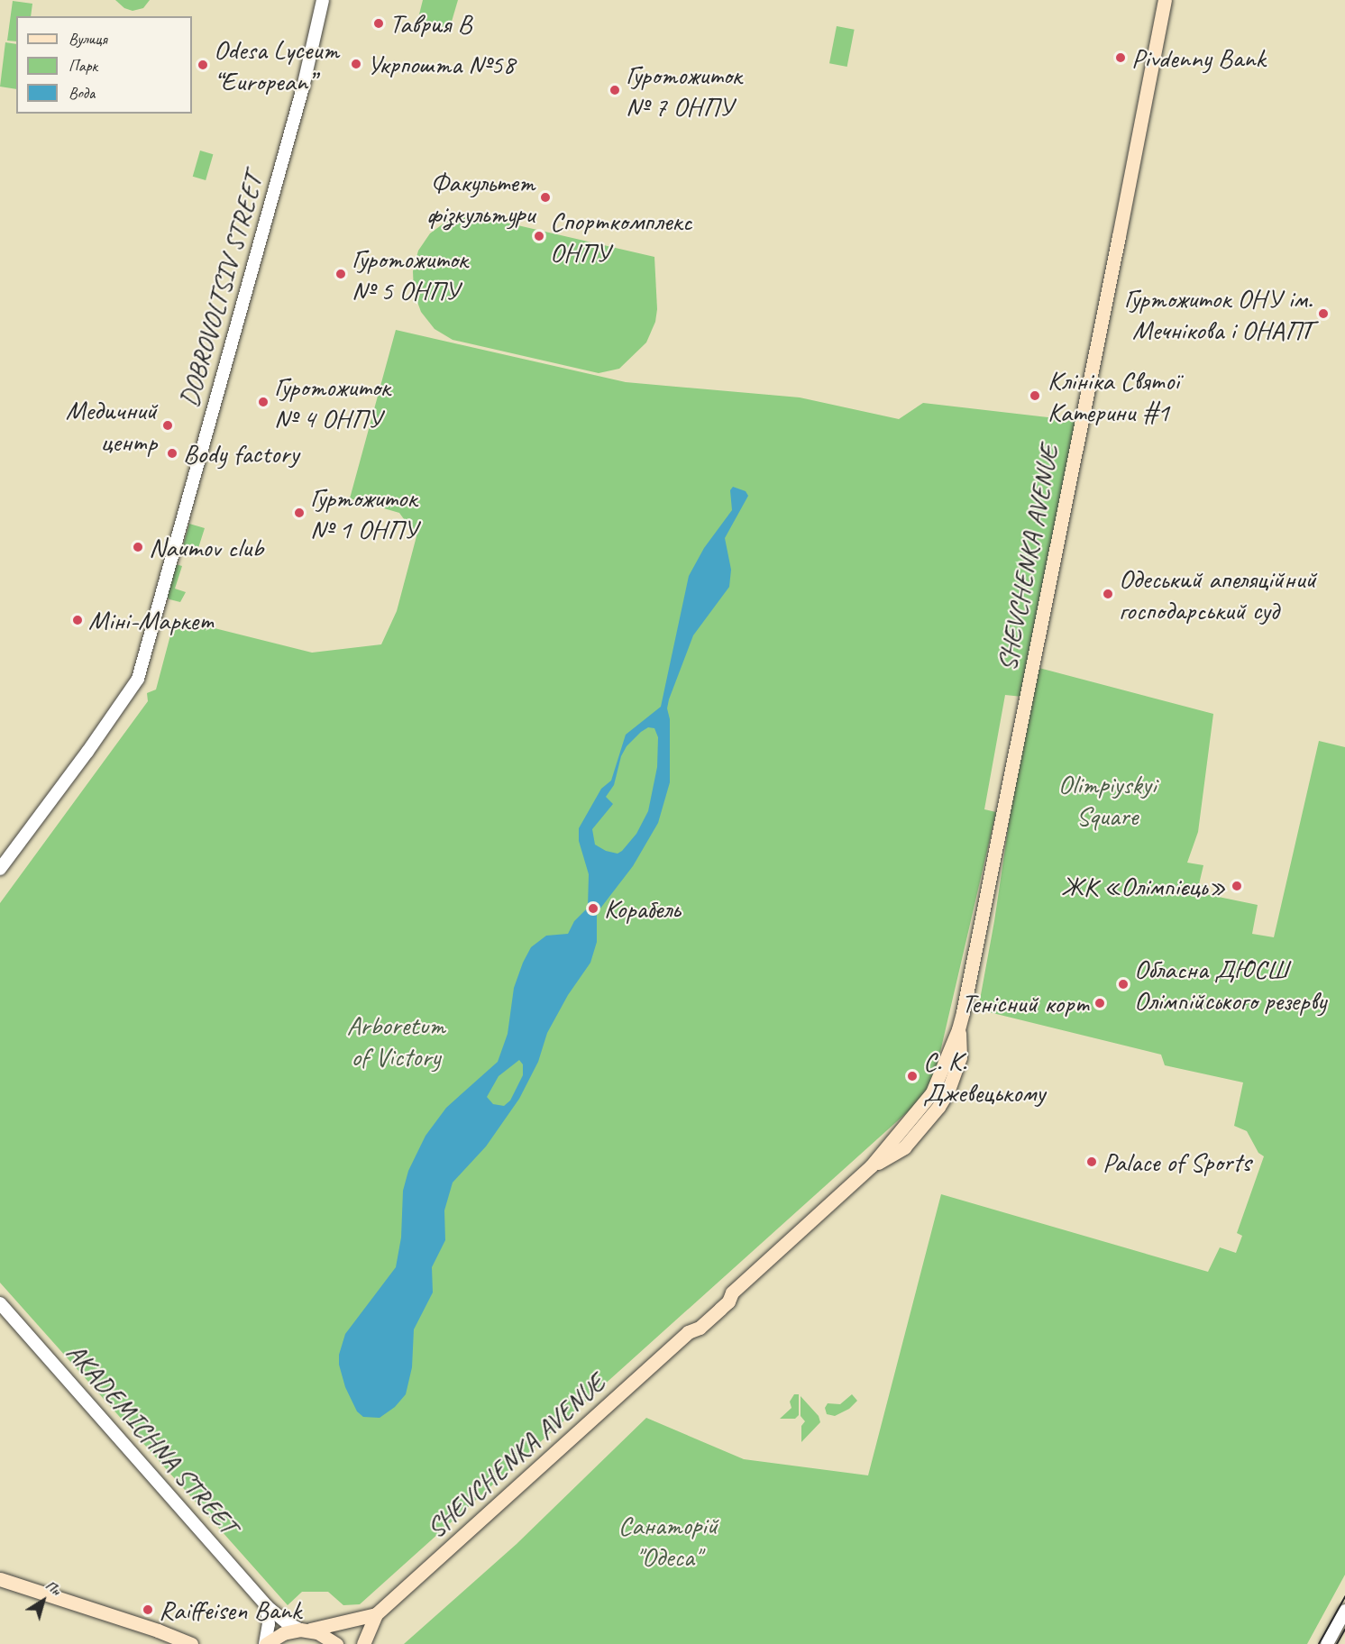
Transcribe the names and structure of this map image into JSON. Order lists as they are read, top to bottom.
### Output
{
  "streets": {
    "main road": ["SHEVCHENKA AVENUE"],
    "street": ["DOBROVOLTSIV STREET", "AKADEMICHNA STREET"]
  },
  "crossings": [
    ["SHEVCHENKA AVENUE", "AKADEMICHNA STREET"]
  ],
  "parks": ["Olimpiyskyi Square", "Arboretum of Victory", "Санаторій \"Одеса\""],
  "places": [
    "Таврия В",
    "Pivdenny Bank",
    "Укрпошта №58",
    "Odesa Lyceum “European”",
    "Гуротожиток № 7 ОНПУ",
    "Факультет фізкультури",
    "Спорткомплекс ОНПУ",
    "Гуротожиток № 5 ОНПУ",
    "Гуртожиток ОНУ ім. Мечнікова і ОНАПТ",
    "Клініка Святої Катерини #1",
    "Гуротожиток № 4 ОНПУ",
    "Медичний центр",
    "Body factory",
    "Гуртожиток № 1 ОНПУ",
    "Naumov club",
    "Одеський апеляційний господарський суд",
    "Міні-Маркет",
    "ЖК «Олімпієць»",
    "Корабель",
    "Обласна ДЮСШ Олімпійського резерву",
    "Тенісний корт",
    "С. К. Джевецькому",
    "Palace of Sports",
    "Raiffeisen Bank"
  ],
  "legend": ["Вулиця", "Парк", "Вода"],
  "north": "top right"
}
